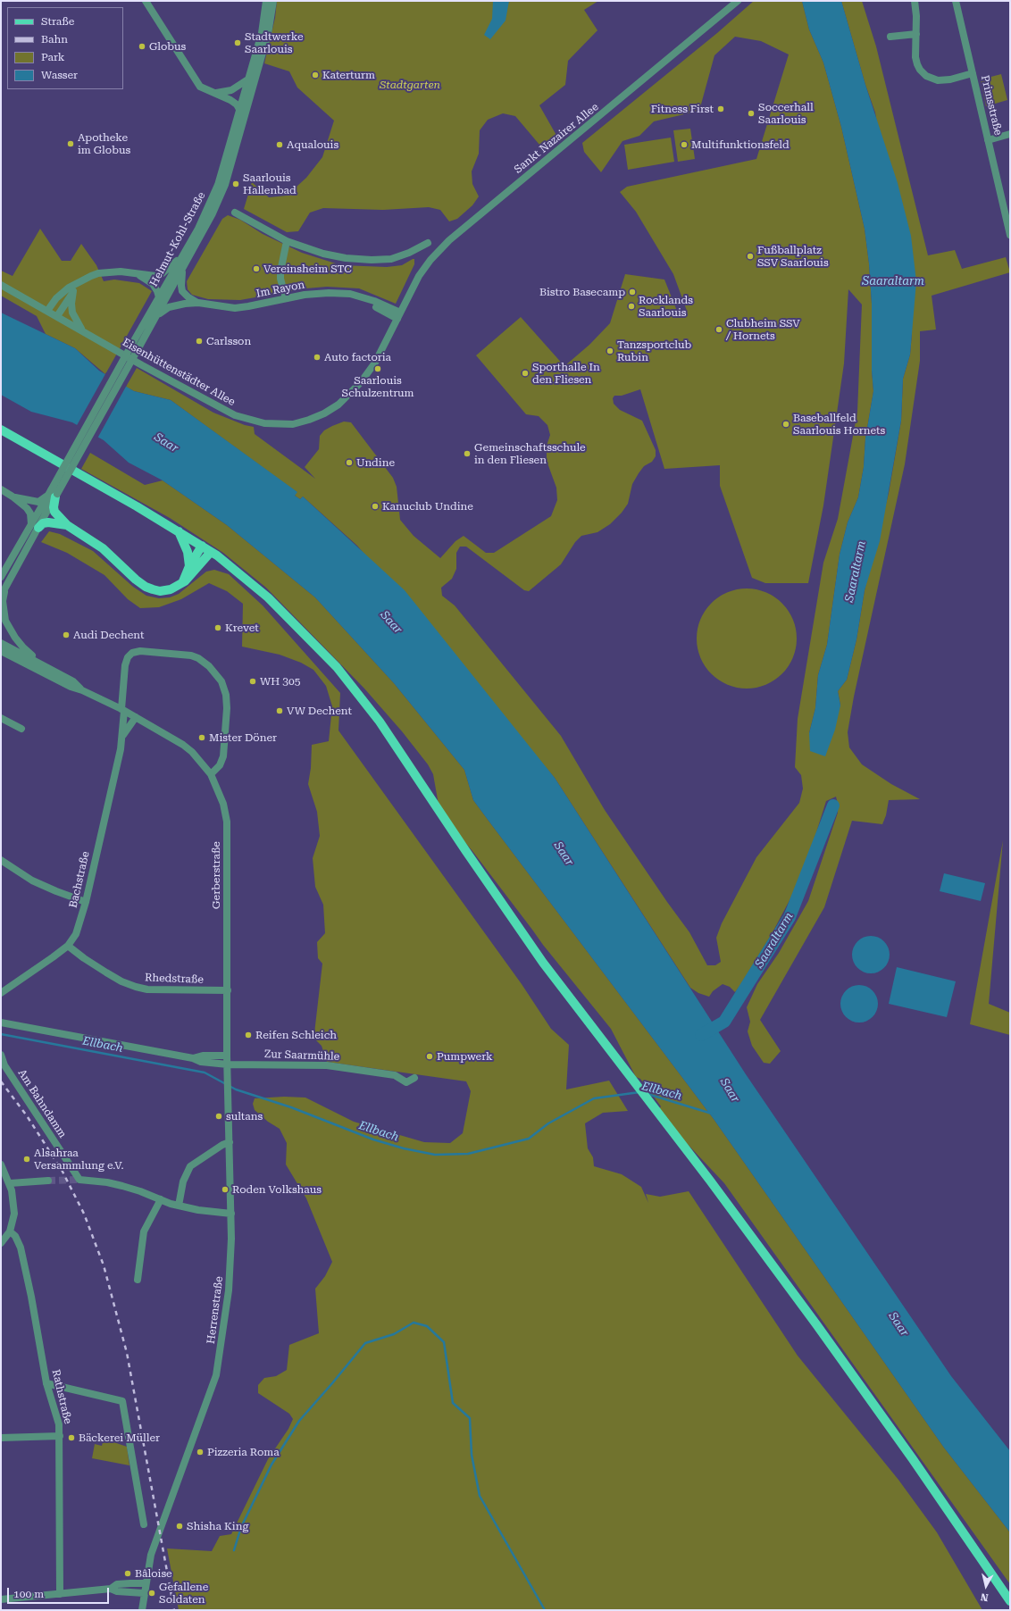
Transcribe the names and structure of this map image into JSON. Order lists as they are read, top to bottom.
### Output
{
  "streets": {
    "street": [
      "Primsstraße",
      "Sankt Nazairer Allee",
      "Helmut-Kohl-Straße",
      "Im Rayon",
      "Eisenhüttenstädter Allee",
      "Gerberstraße",
      "Bachstraße",
      "Rhedstraße",
      "Zur Saarmühle",
      "Am Bahndamm",
      "Herrenstraße",
      "Rathstraße"
    ]
  },
  "crossings": [
    ["Sankt Nazairer Allee", "Im Rayon"],
    ["Sankt Nazairer Allee", "Eisenhüttenstädter Allee"],
    ["Helmut-Kohl-Straße", "Im Rayon"],
    ["Im Rayon", "Eisenhüttenstädter Allee"],
    ["Gerberstraße", "Bachstraße"],
    ["Gerberstraße", "Rhedstraße"],
    ["Gerberstraße", "Zur Saarmühle"],
    ["Gerberstraße", "Herrenstraße"],
    ["Bachstraße", "Rhedstraße"]
  ],
  "water": ["Saaraltarm", "Saar", "Ellbach"],
  "parks": ["Stadtgarten"],
  "places": [
    "Stadtwerke Saarlouis",
    "Globus",
    "Katerturm",
    "Fitness First",
    "Soccerhall Saarlouis",
    "Apotheke im Globus",
    "Aqualouis",
    "Multifunktionsfeld",
    "Saarlouis Hallenbad",
    "Fußballplatz SSV Saarlouis",
    "Vereinsheim STC",
    "Bistro Basecamp",
    "Rocklands Saarlouis",
    "Clubheim SSV / Hornets",
    "Carlsson",
    "Tanzsportclub Rubin",
    "Auto factoria",
    "Saarlouis Schulzentrum",
    "Sporthalle In den Fliesen",
    "Baseballfeld Saarlouis Hornets",
    "Gemeinschaftsschule in den Fliesen",
    "Undine",
    "Kanuclub Undine",
    "Krevet",
    "Audi Dechent",
    "WH 305",
    "VW Dechent",
    "Mister Döner",
    "Reifen Schleich",
    "Pumpwerk",
    "sultans",
    "Alsahraa Versammlung e.V.",
    "Roden Volkshaus",
    "Bäckerei Müller",
    "Pizzeria Roma",
    "Shisha King",
    "Bâloise",
    "Gefallene Soldaten"
  ],
  "legend": [
    "Straße",
    "Bahn",
    "Park",
    "Wasser"
  ],
  "scale_bar": "100 m",
  "north": "bottom"
}
